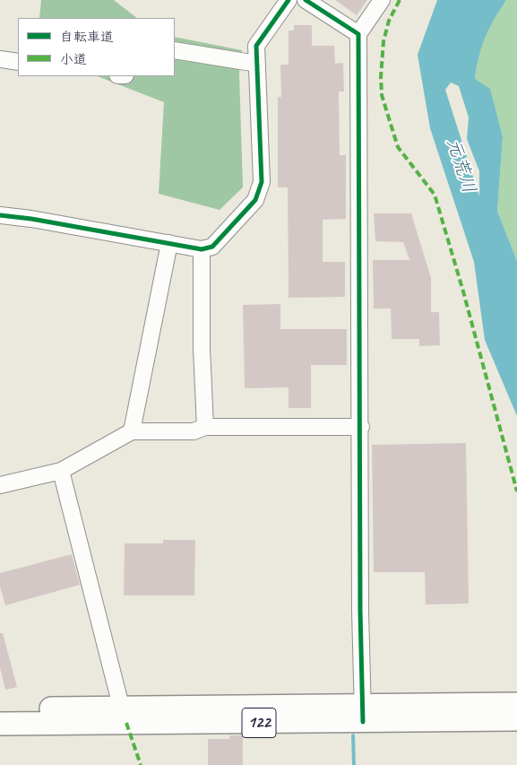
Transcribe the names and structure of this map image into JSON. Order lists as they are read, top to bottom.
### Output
{
  "streets": {
    "highway": ["122"]
  },
  "water": ["元荒川"],
  "legend": ["自転車道", "小道"]
}
